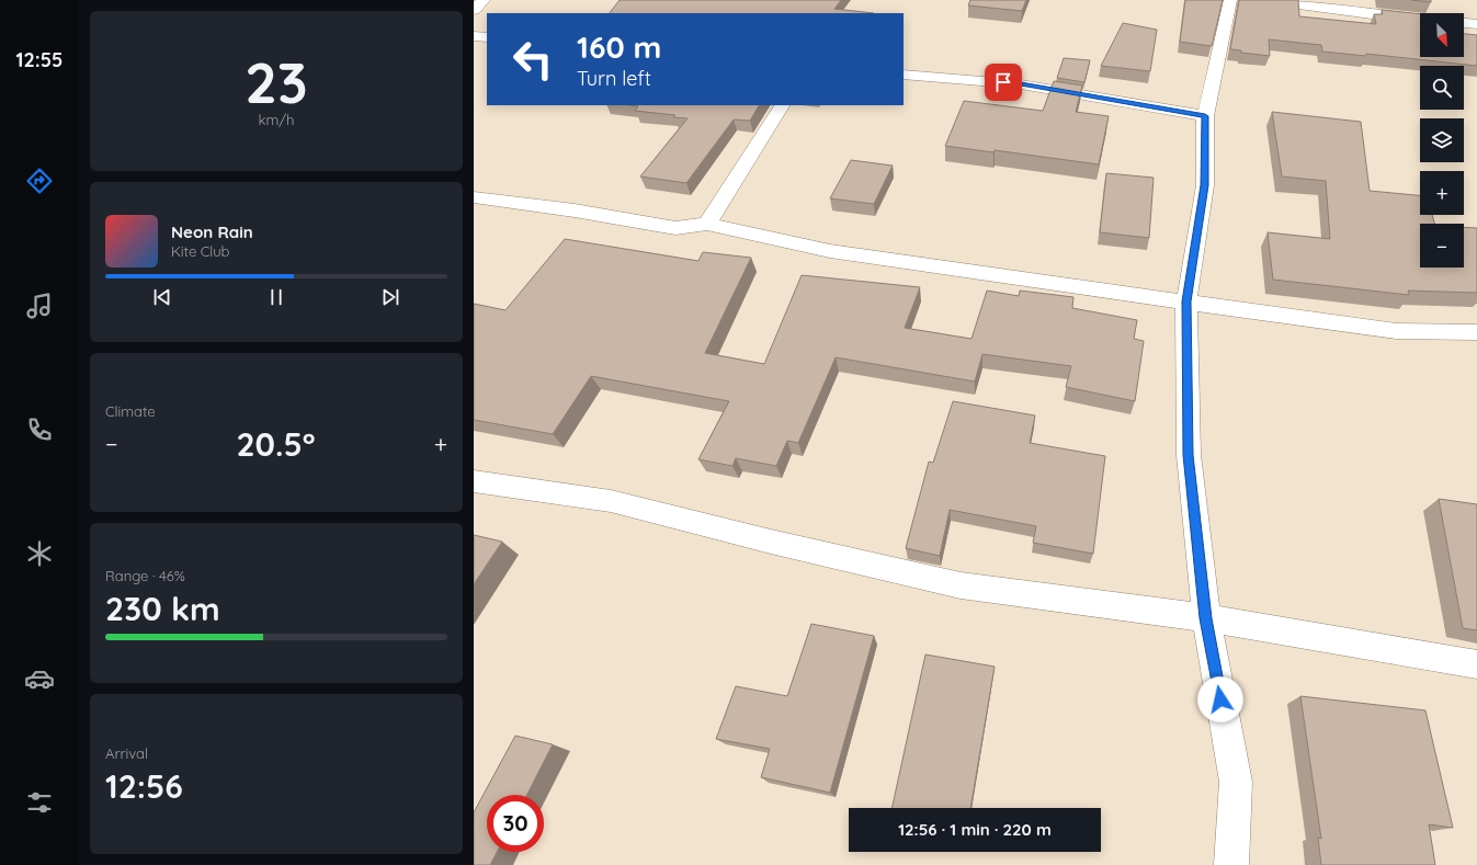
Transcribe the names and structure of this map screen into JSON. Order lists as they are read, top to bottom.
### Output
{
  "north": "bottom right",
  "page": {
    "tabs": "12:55",
    "tile": [
      ["23", "km/h"],
      "Climate",
      ["Range · 46%", "230 km"],
      ["Arrival", "12:56"]
    ],
    "map_buttons": ["+", "−"],
    "turn": ["160 m", "Turn left"],
    "song": ["Neon Rain", "Kite Club"],
    "heat": ["−", "20.5°", "+"],
    "limit": "30",
    "trip": "12:56 · 1 min · 220 m"
  }
}
